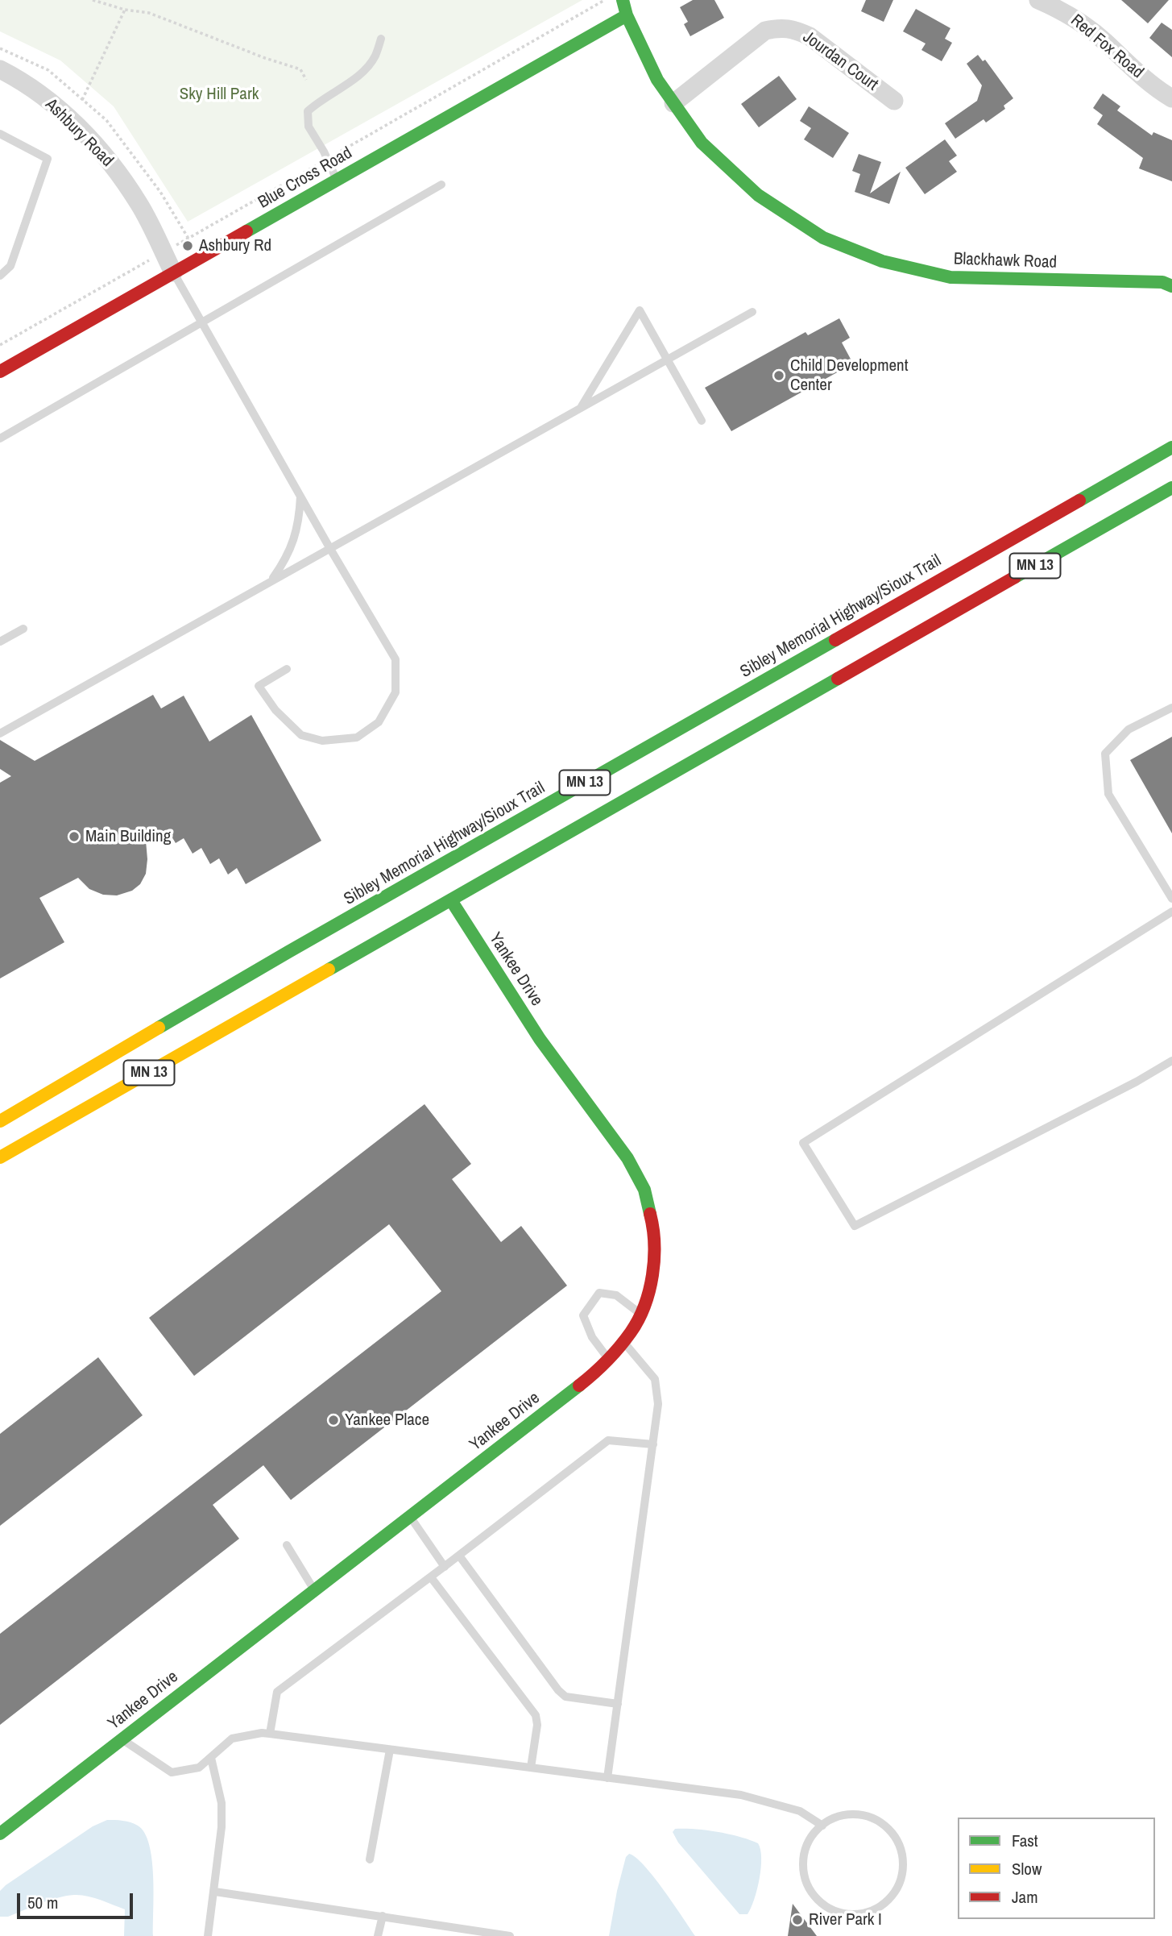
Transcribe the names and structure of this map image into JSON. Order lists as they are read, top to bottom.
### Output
{
  "streets": {
    "main road": [
      "Blue Cross Road",
      "Blackhawk Road",
      "MN 13",
      "Sibley Memorial Highway/Sioux Trail",
      "Yankee Drive"
    ],
    "street": ["Red Fox Road", "Jourdan Court", "Ashbury Road"]
  },
  "crossings": [
    ["Jourdan Court", "Blackhawk Road"],
    ["Ashbury Road", "Blue Cross Road"],
    ["Blue Cross Road", "Blackhawk Road"],
    ["MN 13", "Yankee Drive"]
  ],
  "parks": ["Sky Hill Park"],
  "places": [
    "Ashbury Rd",
    "Child Development Center",
    "Main Building",
    "Yankee Place",
    "River Park I"
  ],
  "legend": ["Fast", "Slow", "Jam"],
  "scale_bar": "50 m"
}
